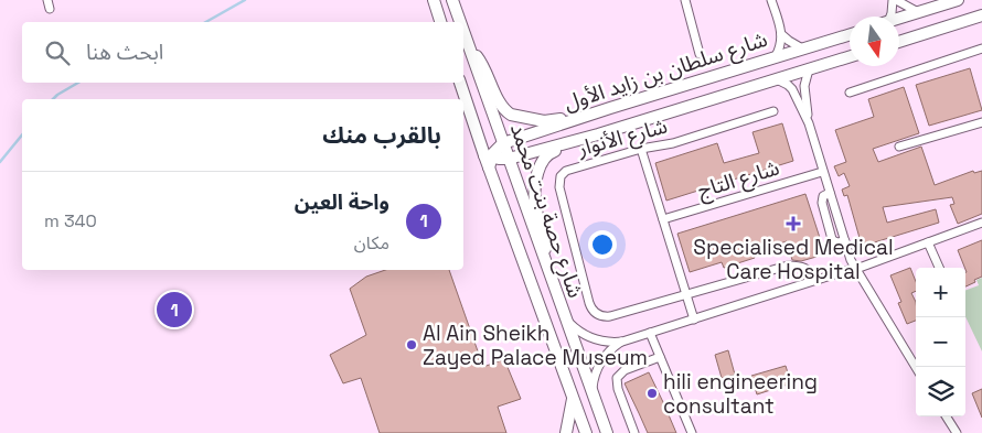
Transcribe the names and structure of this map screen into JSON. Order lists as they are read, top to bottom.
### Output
{
  "streets": {
    "main road": ["شارع سلطان بن زايد الأول", "شارع حصة بنت محمد"],
    "street": ["شارع الأنوار", "شارع التاج"]
  },
  "crossings": [
    ["شارع سلطان بن زايد الأول", "شارع حصة بنت محمد"]
  ],
  "places": {
    "health": ["Specialised Medical Care Hospital"],
    "other": ["Al Ain Sheikh Zayed Palace Museum", "hili engineering consultant"]
  },
  "north": "bottom",
  "page": {
    "search": "ابحث هنا",
    "heading": "بالقرب منك",
    "list": [
      {
        "mark": "1",
        "name": "واحة العين",
        "note": "مكان",
        "value": "340 m"
      }
    ],
    "map_buttons": ["+", "−"],
    "pins": "1"
  }
}
